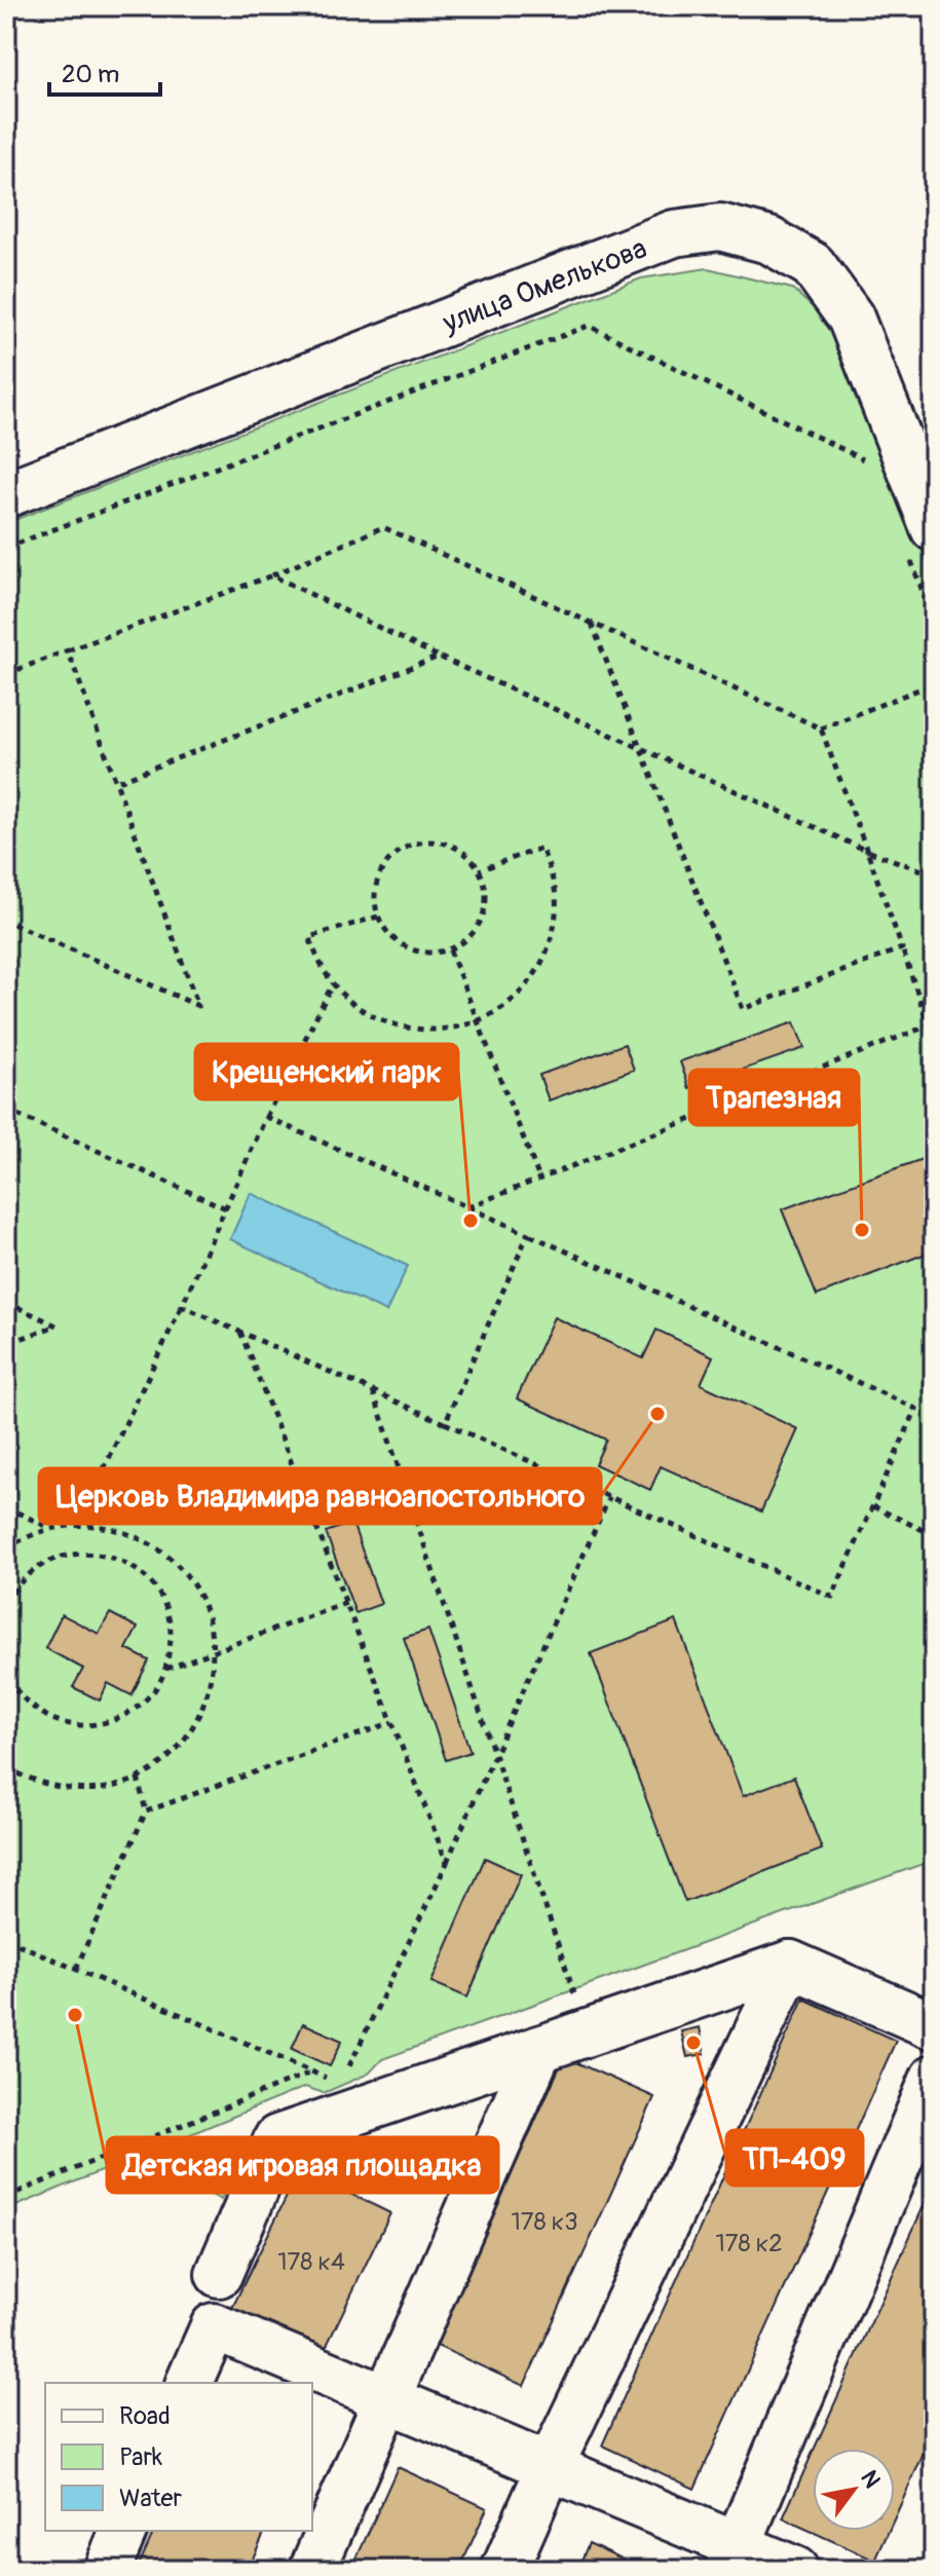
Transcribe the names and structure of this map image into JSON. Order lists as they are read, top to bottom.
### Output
{
  "streets": {
    "street": ["улица Омелькова"]
  },
  "places": [
    "Крещенский парк",
    "Трапезная",
    "Церковь Владимира равноапостольного",
    "Детская игровая площадка",
    "ТП-409"
  ],
  "house_numbers": ["178 к3", "178 к2", "178 к4"],
  "legend": ["Road", "Park", "Water"],
  "scale_bar": "20 m",
  "north": "top right"
}
